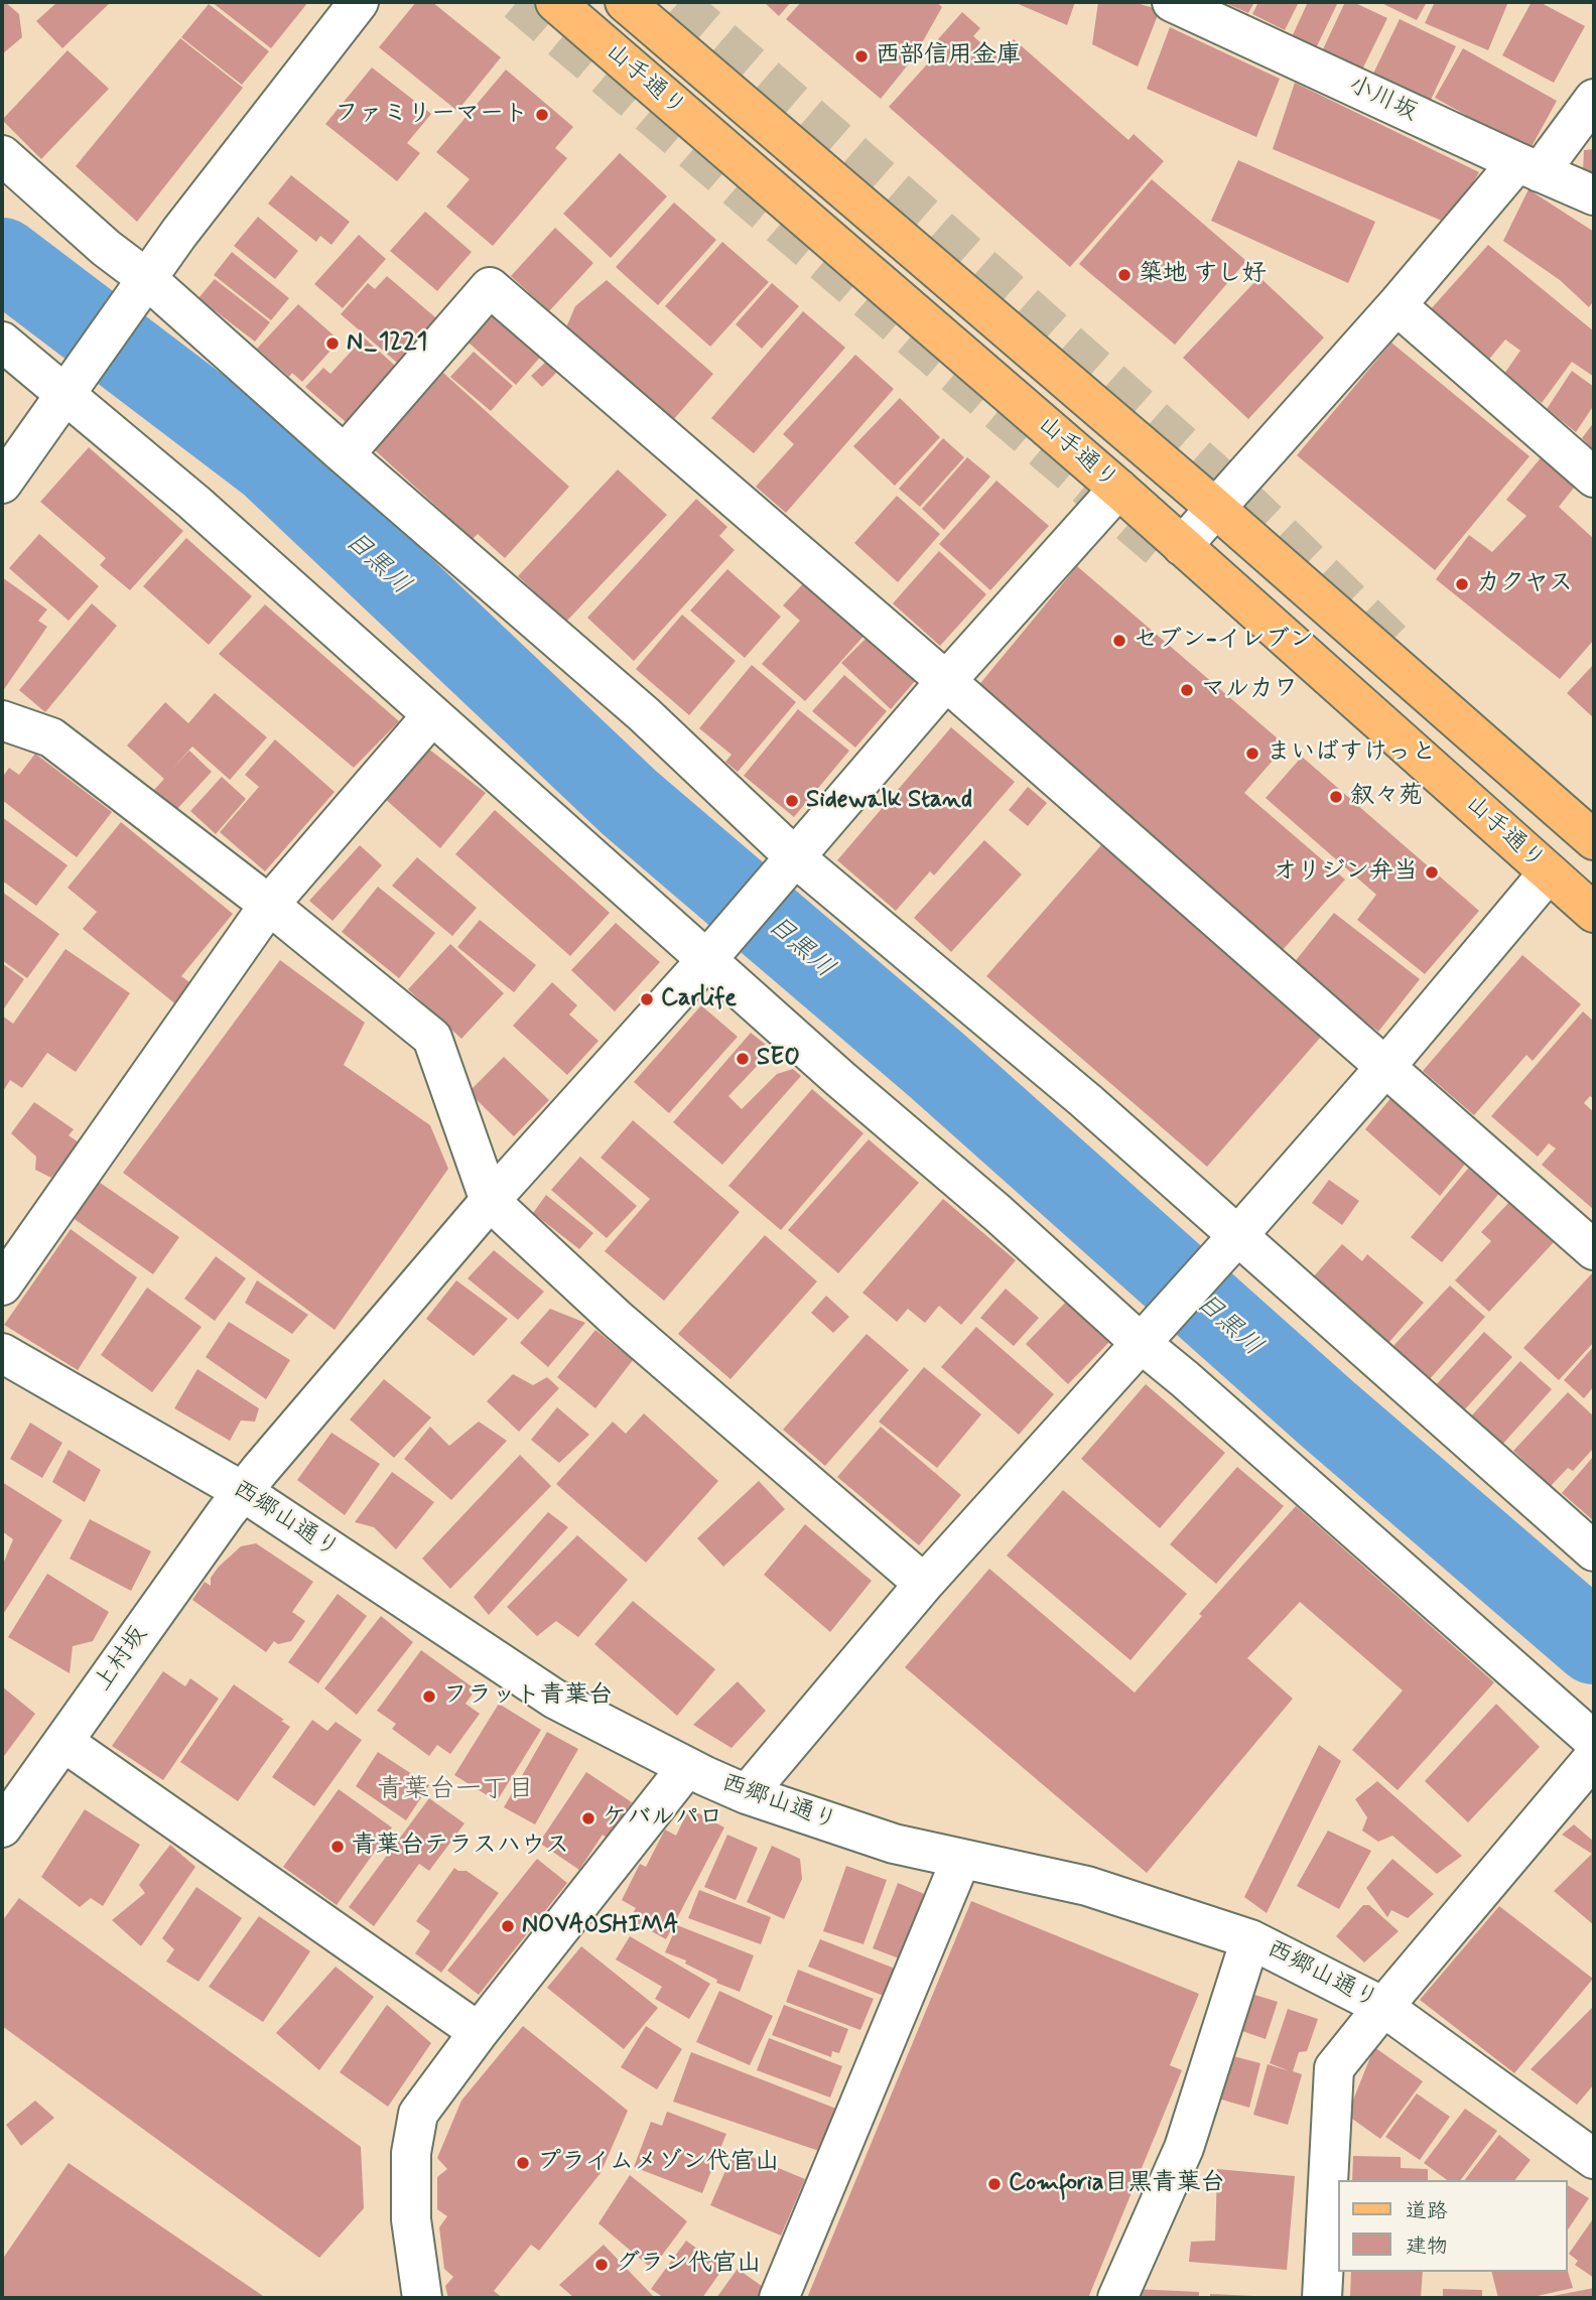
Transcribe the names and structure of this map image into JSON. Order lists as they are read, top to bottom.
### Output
{
  "streets": {
    "main road": ["山手通り"],
    "street": ["小川坂", "西郷山通り", "上村坂"]
  },
  "crossings": [
    ["山手通り", "上村坂"],
    ["西郷山通り", "上村坂"]
  ],
  "districts": ["青葉台一丁目"],
  "water": ["目黒川"],
  "places": [
    "西部信用金庫",
    "ファミリーマート",
    "築地 すし好",
    "N_1221",
    "カクヤス",
    "セブン-イレブン",
    "マルカワ",
    "まいばすけっと",
    "叙々苑",
    "Sidewalk Stand",
    "オリジン弁当",
    "Carlife",
    "SEO",
    "フラット青葉台",
    "ケバルパロ",
    "青葉台テラスハウス",
    "NOVAOSHIMA",
    "プライムメゾン代官山",
    "Comforia目黒青葉台",
    "グラン代官山"
  ],
  "legend": ["道路", "建物"]
}
